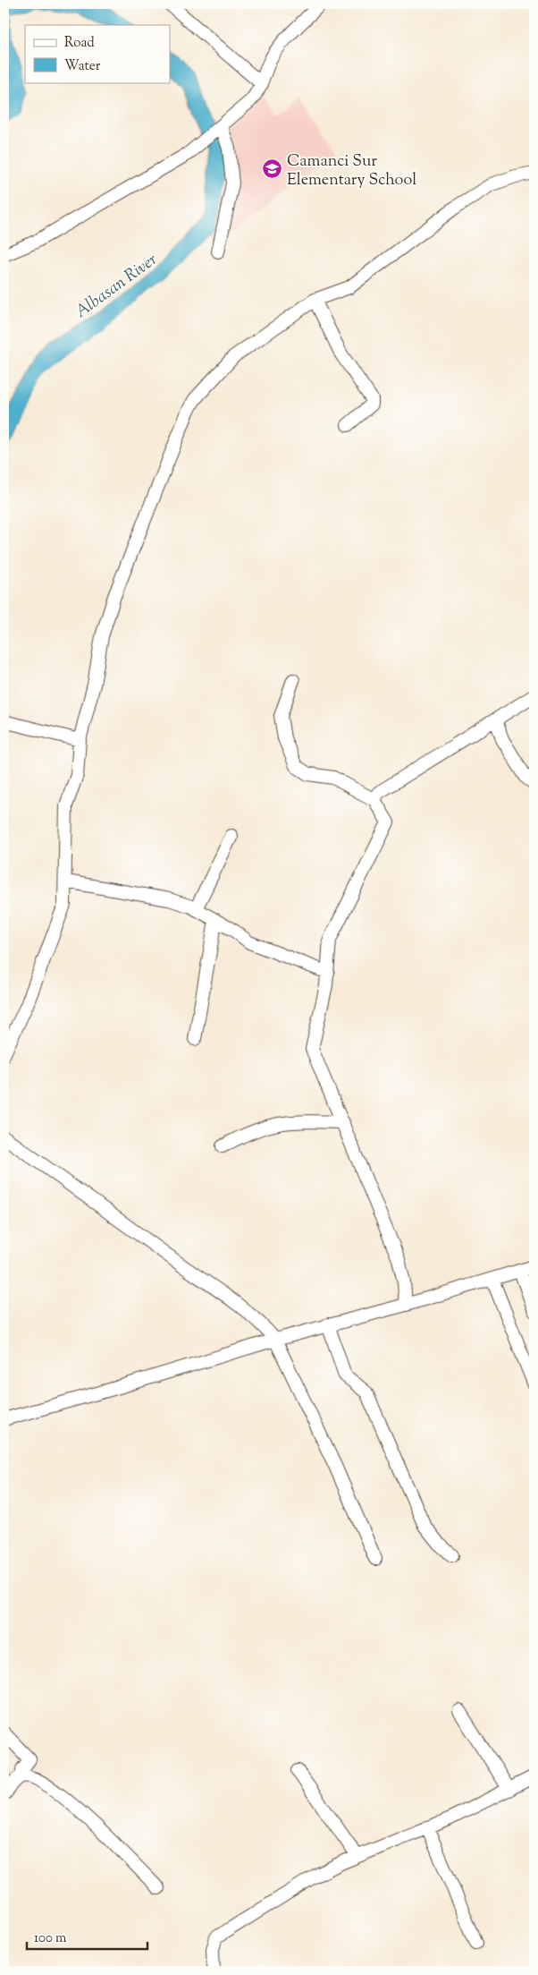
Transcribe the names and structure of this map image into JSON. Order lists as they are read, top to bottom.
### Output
{
  "water": ["Albasan River"],
  "places": {
    "school or university": ["Camanci Sur Elementary School"]
  },
  "legend": ["Road", "Water"],
  "scale_bar": "100 m"
}
